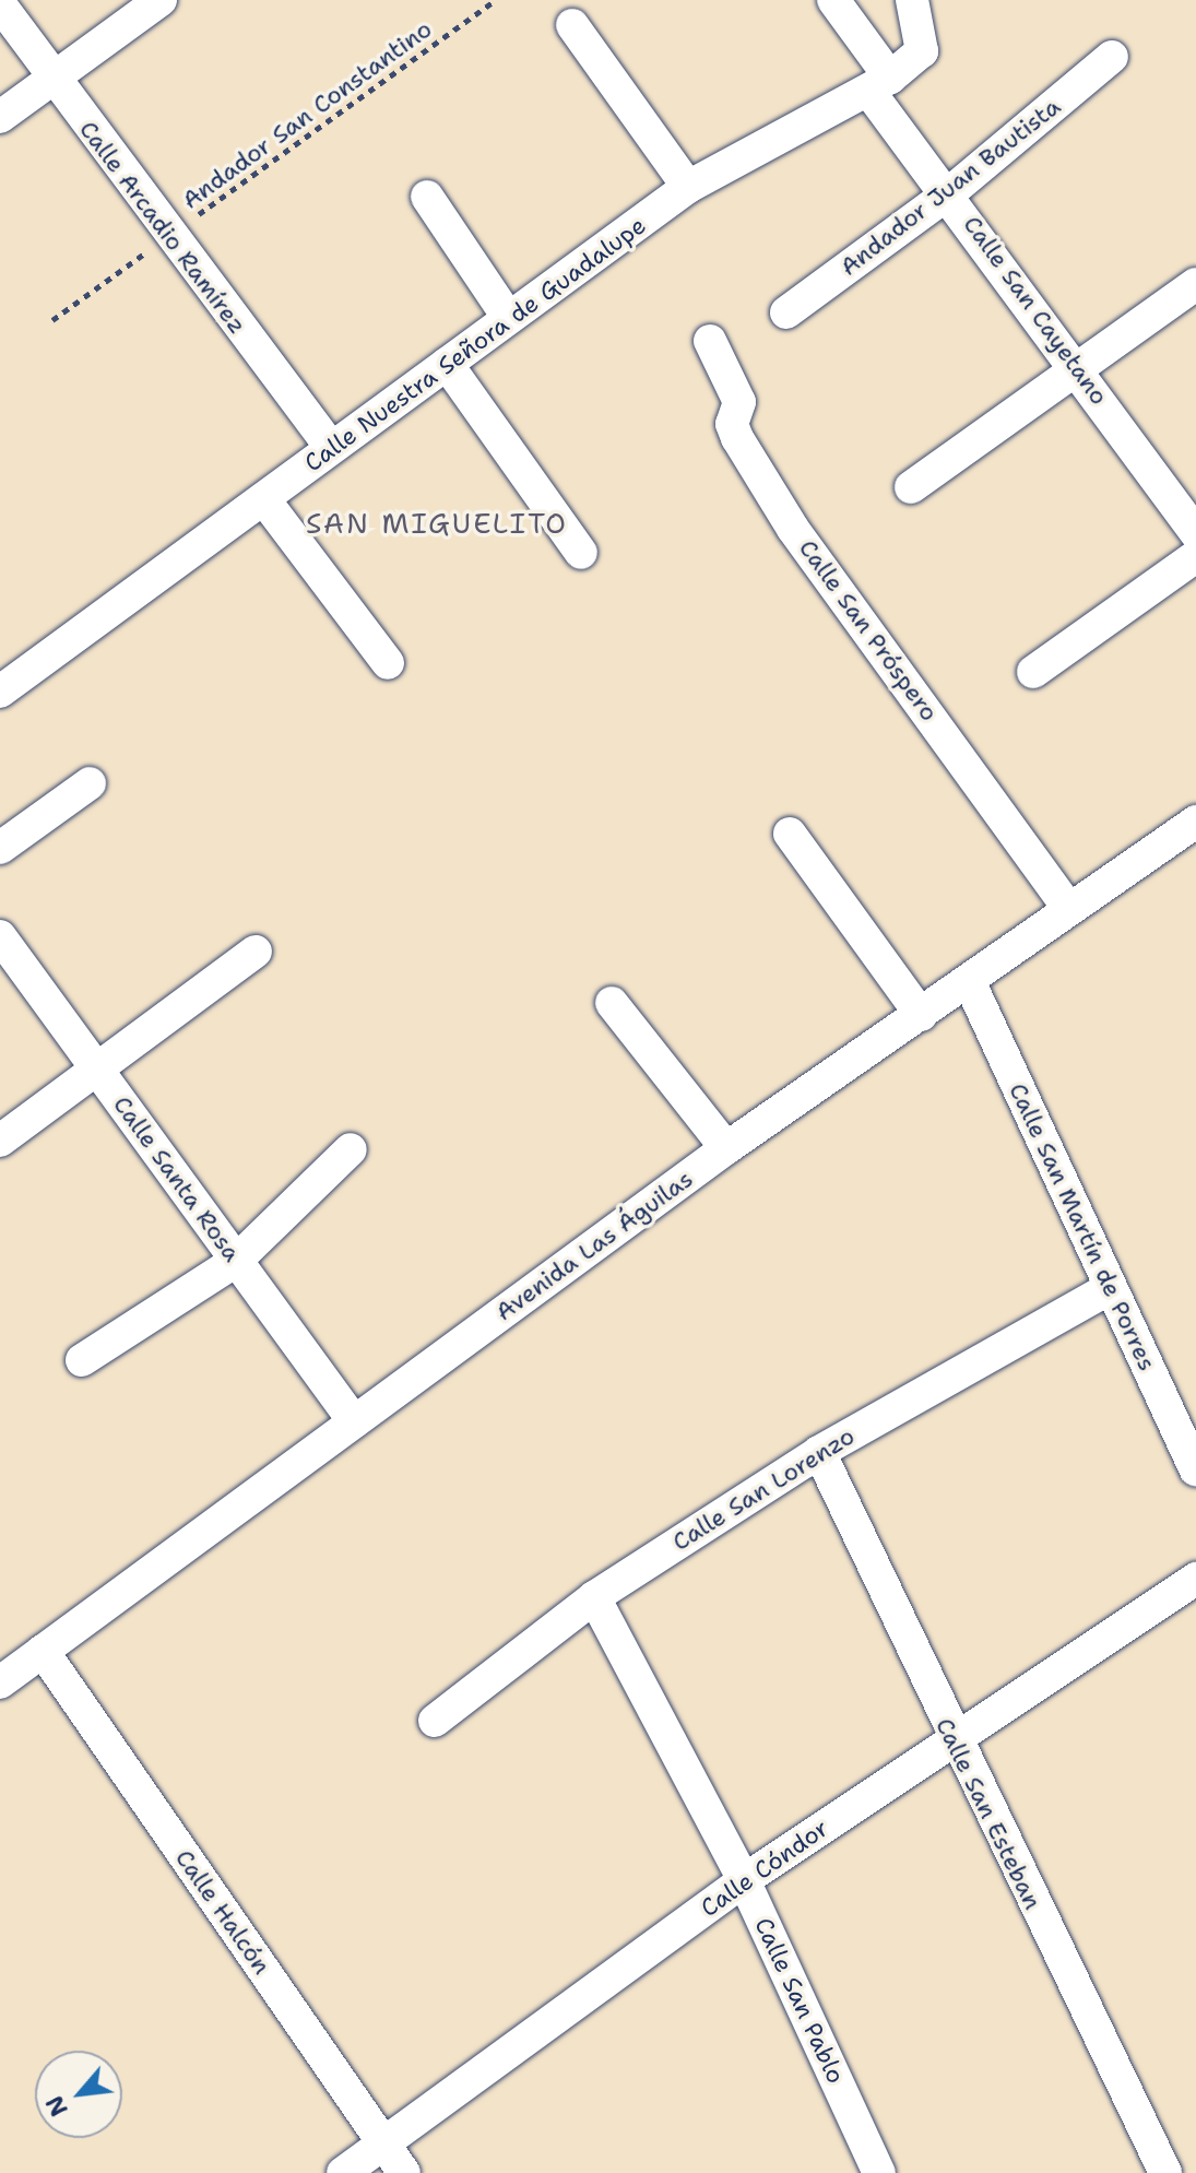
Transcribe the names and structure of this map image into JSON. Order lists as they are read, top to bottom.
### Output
{
  "streets": {
    "street": [
      "Andador Juan Bautista",
      "Calle Arcadio Ramírez",
      "Calle San Cayetano",
      "Calle Nuestra Señora de Guadalupe",
      "Calle San Próspero",
      "Calle Santa Rosa",
      "Calle San Martín de Porres",
      "Avenida Las Águilas",
      "Calle San Lorenzo",
      "Calle San Esteban",
      "Calle Cóndor",
      "Calle Halcón",
      "Calle San Pablo"
    ],
    "path": ["Andador San Constantino"]
  },
  "crossings": [
    ["Andador San Constantino", "Calle Arcadio Ramírez"],
    ["Andador Juan Bautista", "Calle San Cayetano"],
    ["Calle Arcadio Ramírez", "Calle Nuestra Señora de Guadalupe"],
    ["Calle San Cayetano", "Calle Nuestra Señora de Guadalupe"],
    ["Calle San Próspero", "Avenida Las Águilas"],
    ["Calle Santa Rosa", "Avenida Las Águilas"],
    ["Calle San Martín de Porres", "Avenida Las Águilas"],
    ["Calle San Martín de Porres", "Calle San Lorenzo"],
    ["Avenida Las Águilas", "Calle Halcón"],
    ["Calle San Lorenzo", "Calle San Esteban"],
    ["Calle San Lorenzo", "Calle San Pablo"],
    ["Calle San Esteban", "Calle Cóndor"],
    ["Calle Cóndor", "Calle Halcón"],
    ["Calle Cóndor", "Calle San Pablo"]
  ],
  "districts": ["SAN MIGUELITO"],
  "north": "bottom left"
}
